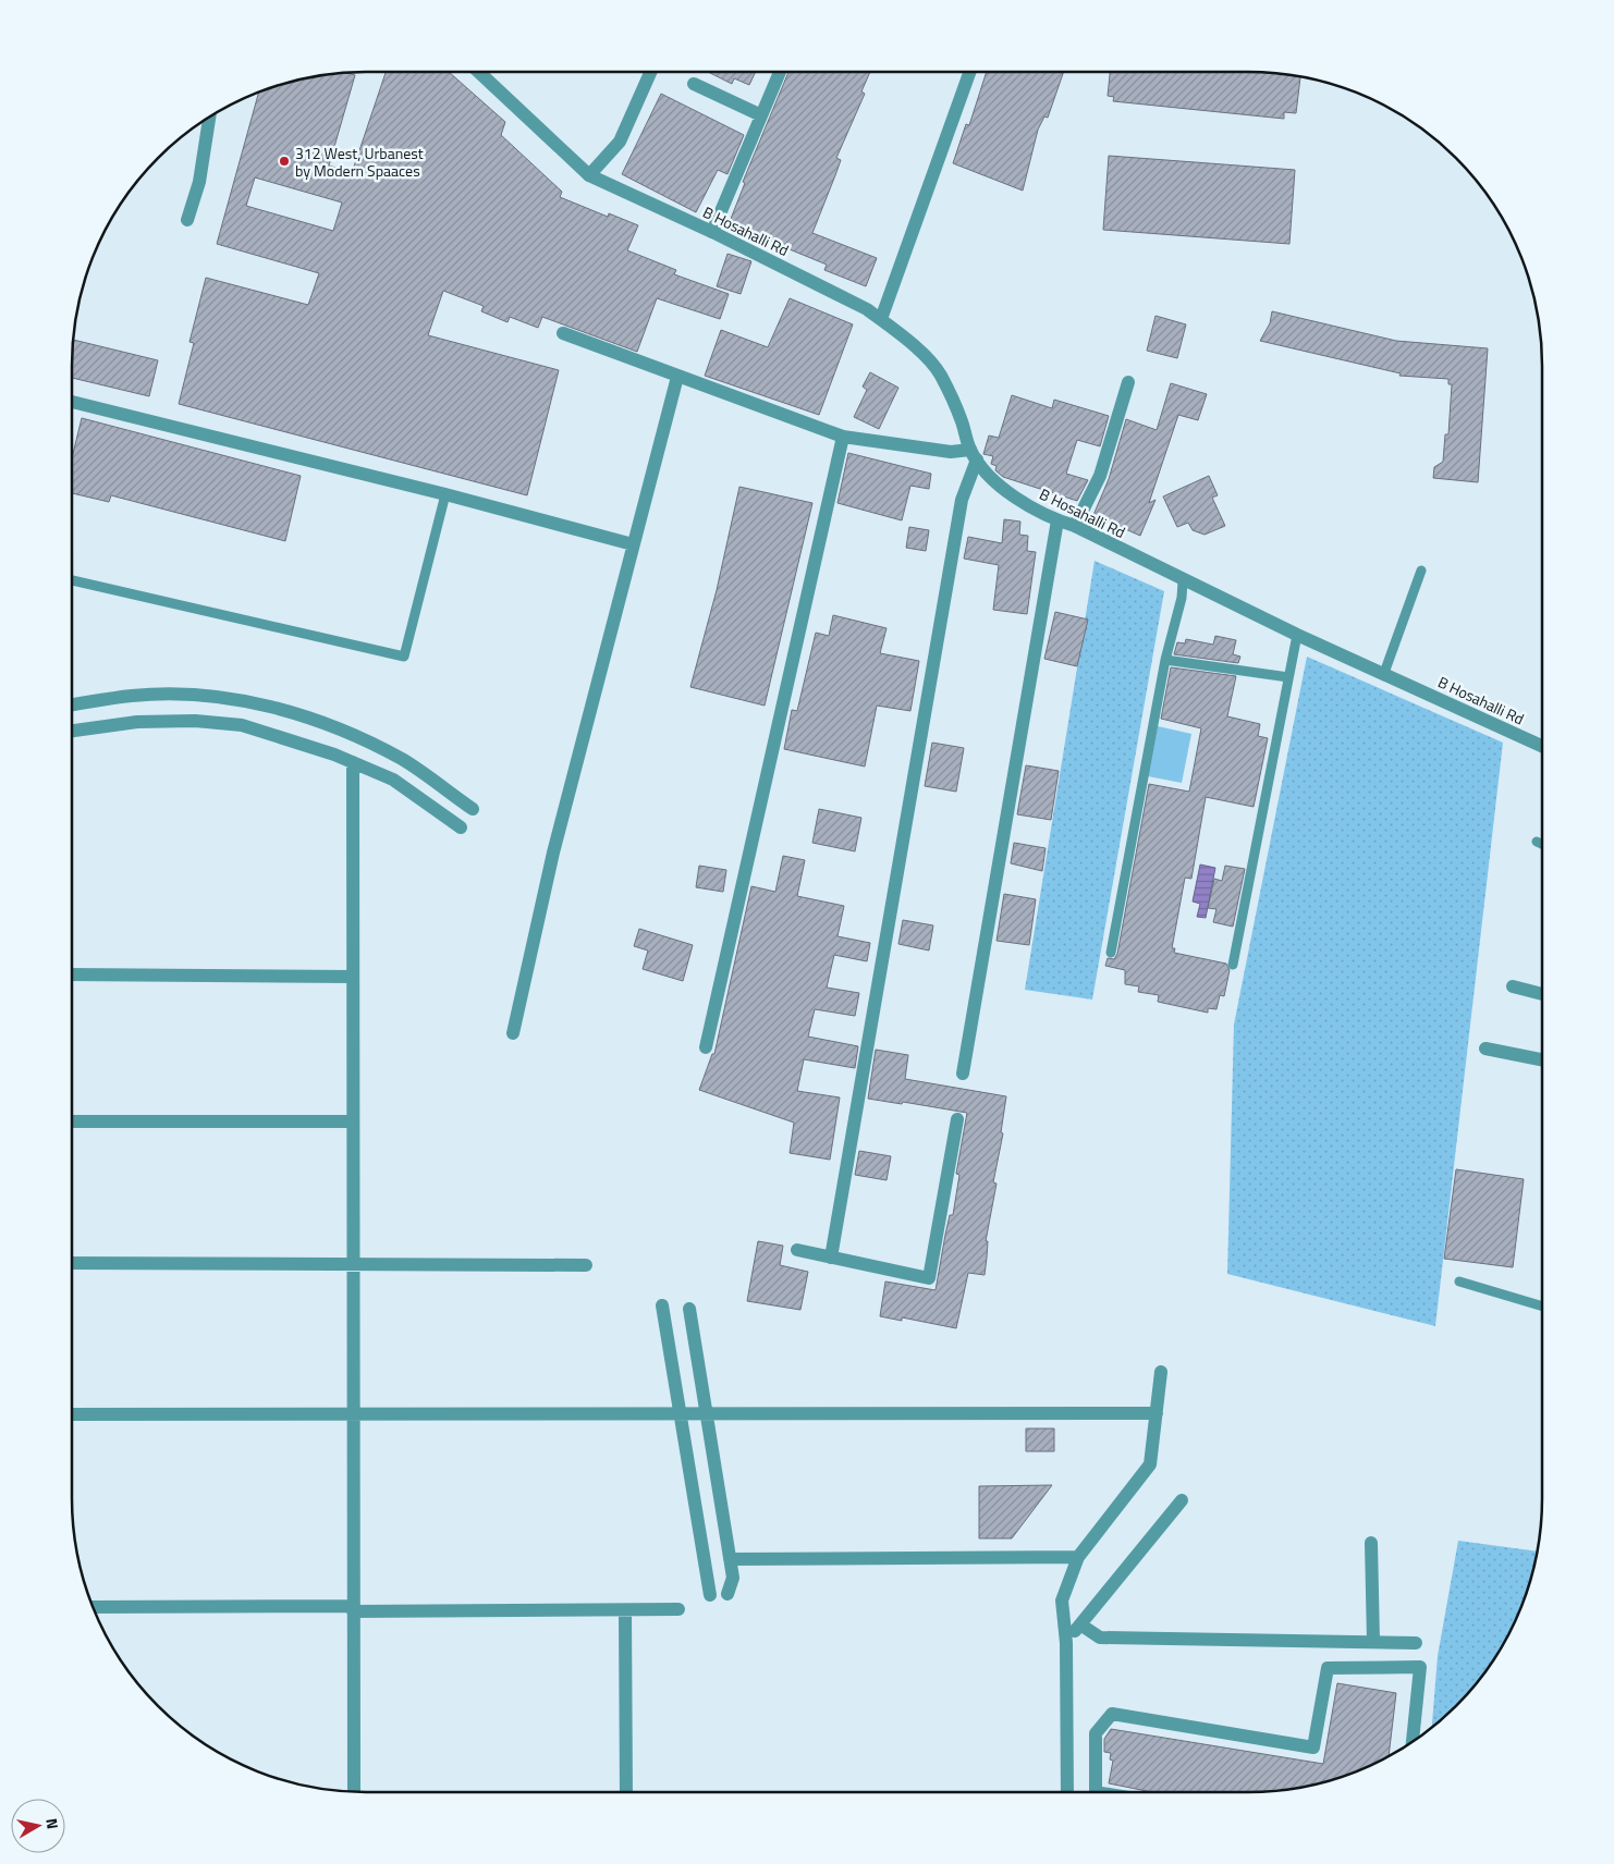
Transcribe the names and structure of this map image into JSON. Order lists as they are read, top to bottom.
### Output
{
  "streets": {
    "street": ["B Hosahalli Rd"]
  },
  "places": ["312 West, Urbanest by Modern Spaaces"],
  "north": "right"
}
